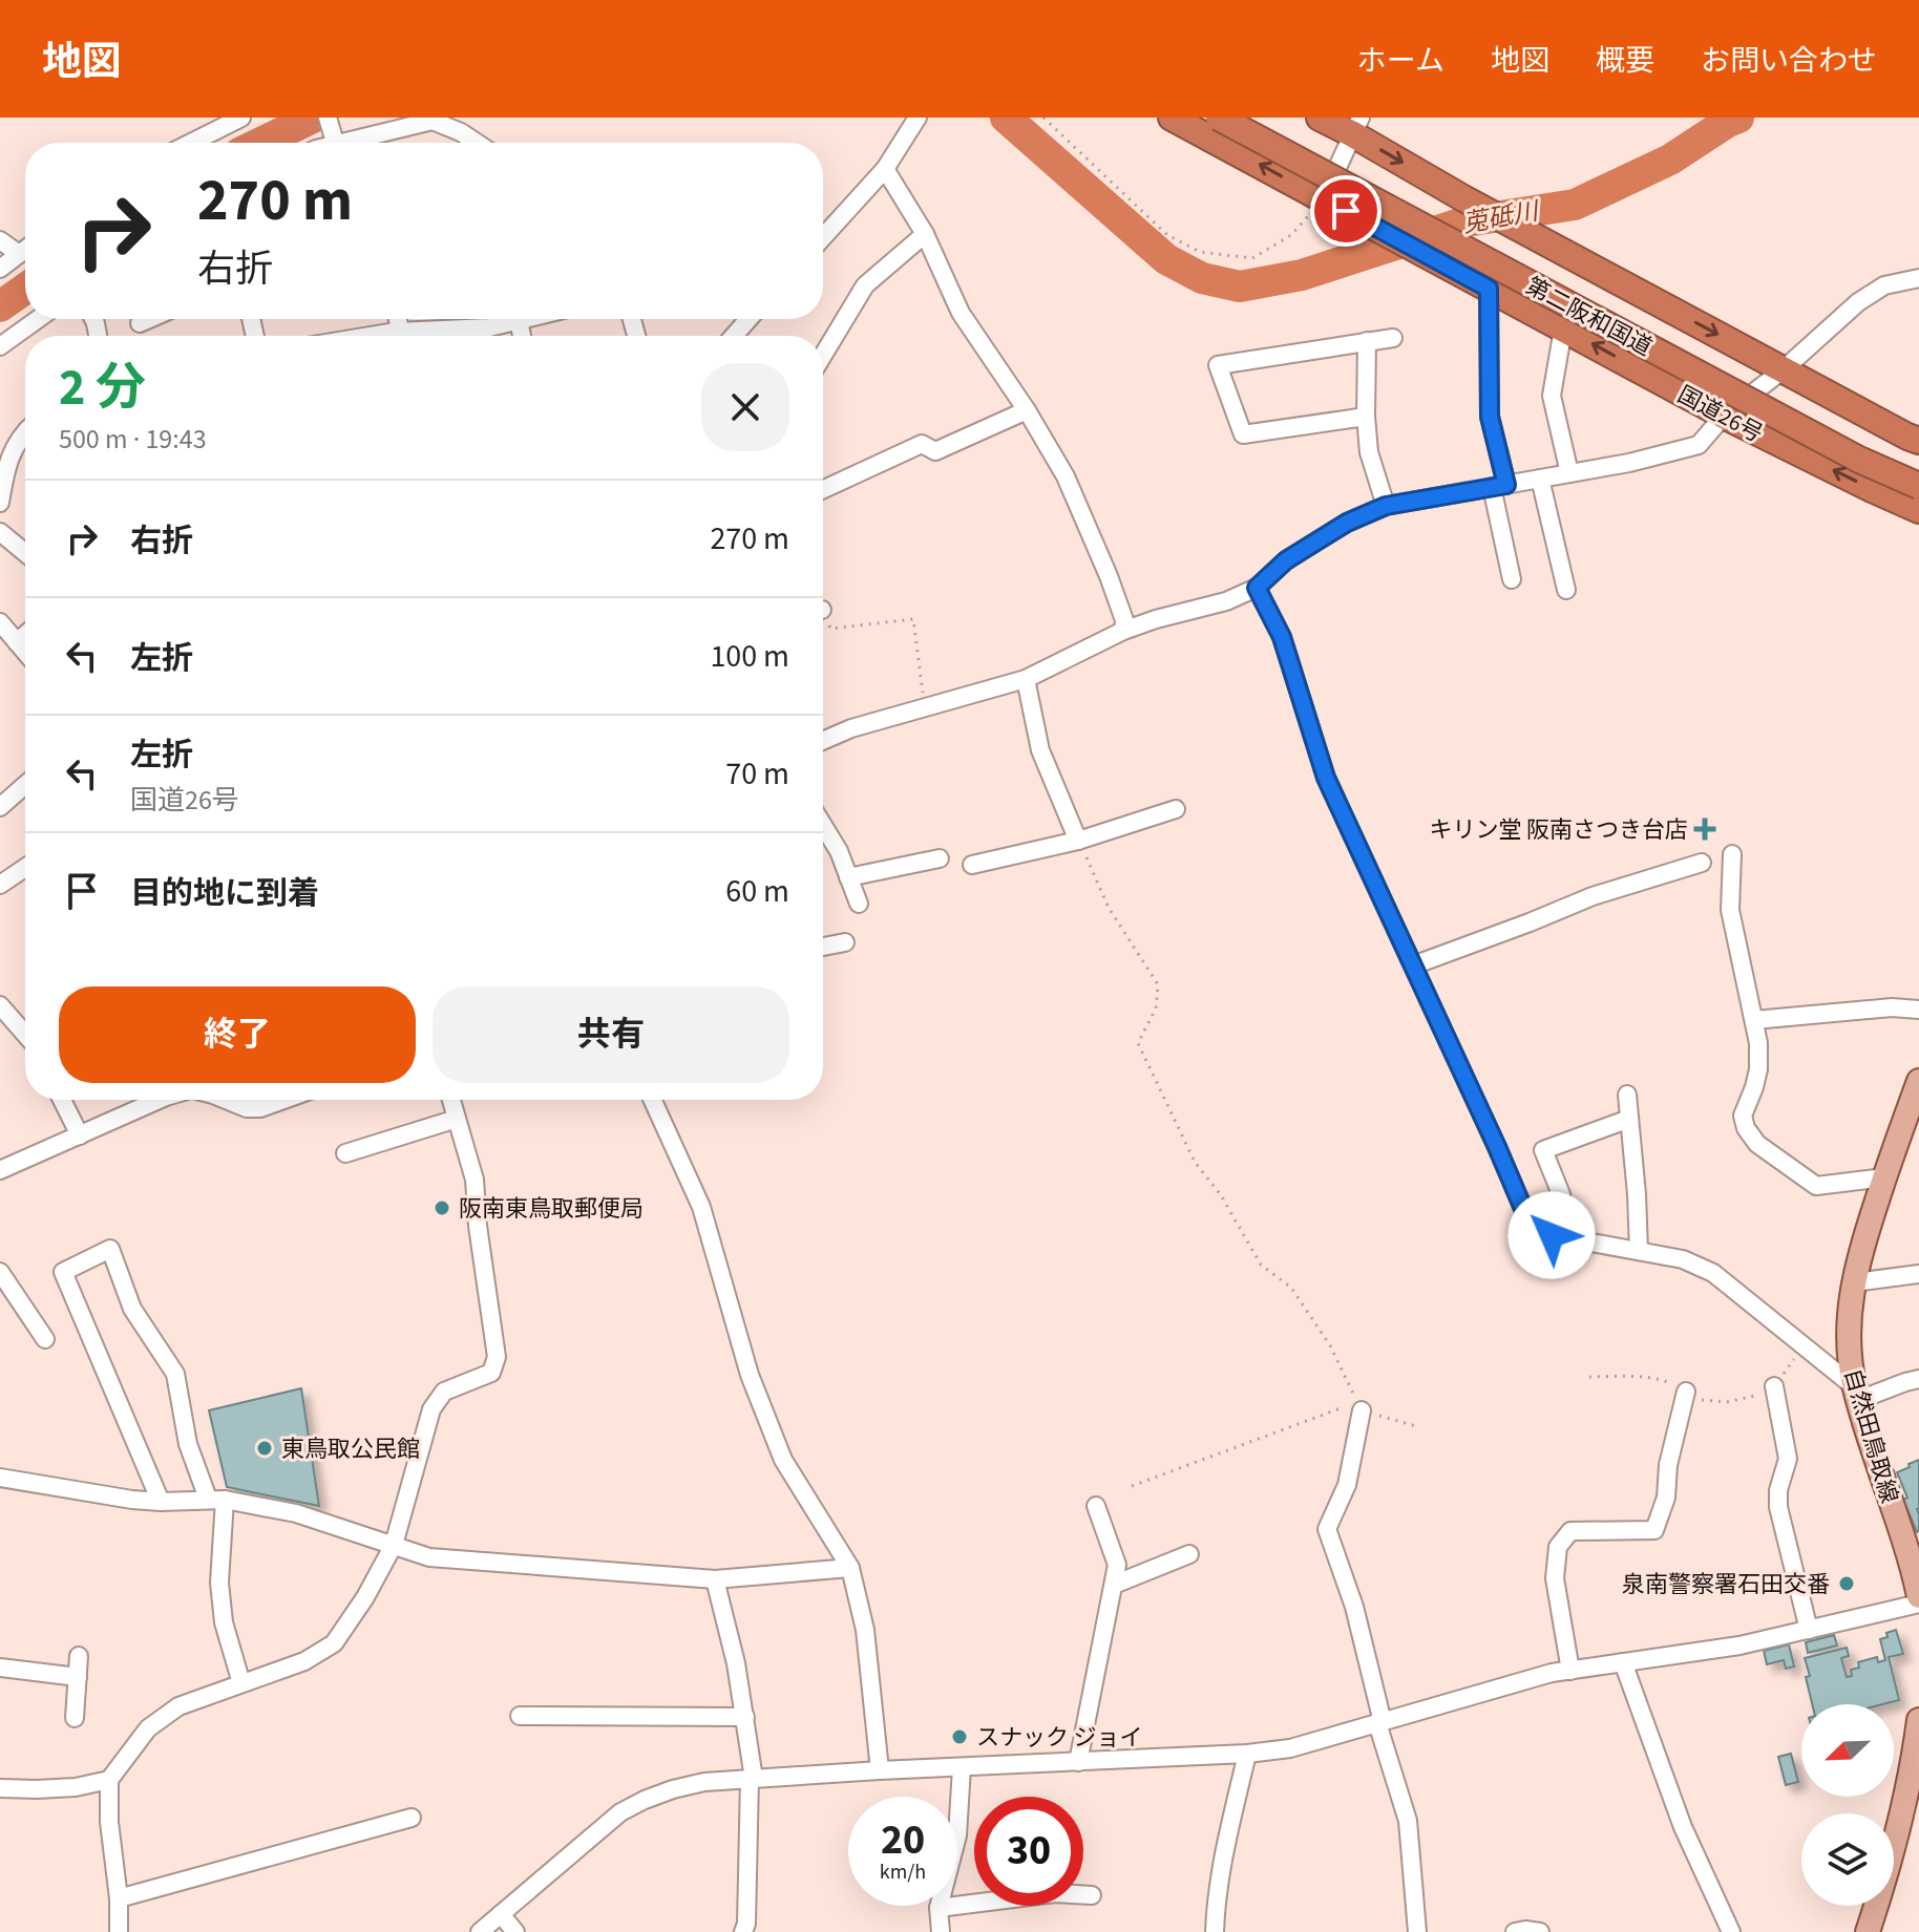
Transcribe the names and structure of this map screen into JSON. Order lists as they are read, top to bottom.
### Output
{
  "streets": {
    "highway": ["第二阪和国道", "国道26号"],
    "main road": ["自然田鳥取線"]
  },
  "water": ["莵砥川"],
  "places": {
    "health": ["キリン堂 阪南さつき台店"],
    "other": [
      "阪南東鳥取郵便局",
      "東鳥取公民館",
      "泉南警察署石田交番",
      "スナック ジョイ"
    ]
  },
  "north": "bottom left",
  "page": {
    "header": "地図",
    "nav": [
      "ホーム",
      "地図",
      "概要",
      "お問い合わせ"
    ],
    "turn": ["270 m", "右折"],
    "heading": ["2 分", "500 m · 19:43"],
    "list": [
      {
        "name": "右折",
        "value": "270 m"
      },
      {
        "name": "左折",
        "value": "100 m"
      },
      {
        "name": "左折",
        "note": "国道26号",
        "value": "70 m"
      },
      {
        "name": "目的地に到着",
        "value": "60 m"
      }
    ],
    "buttons": ["終了", "共有"],
    "speed": "20 km/h",
    "limit": "30"
  }
}
